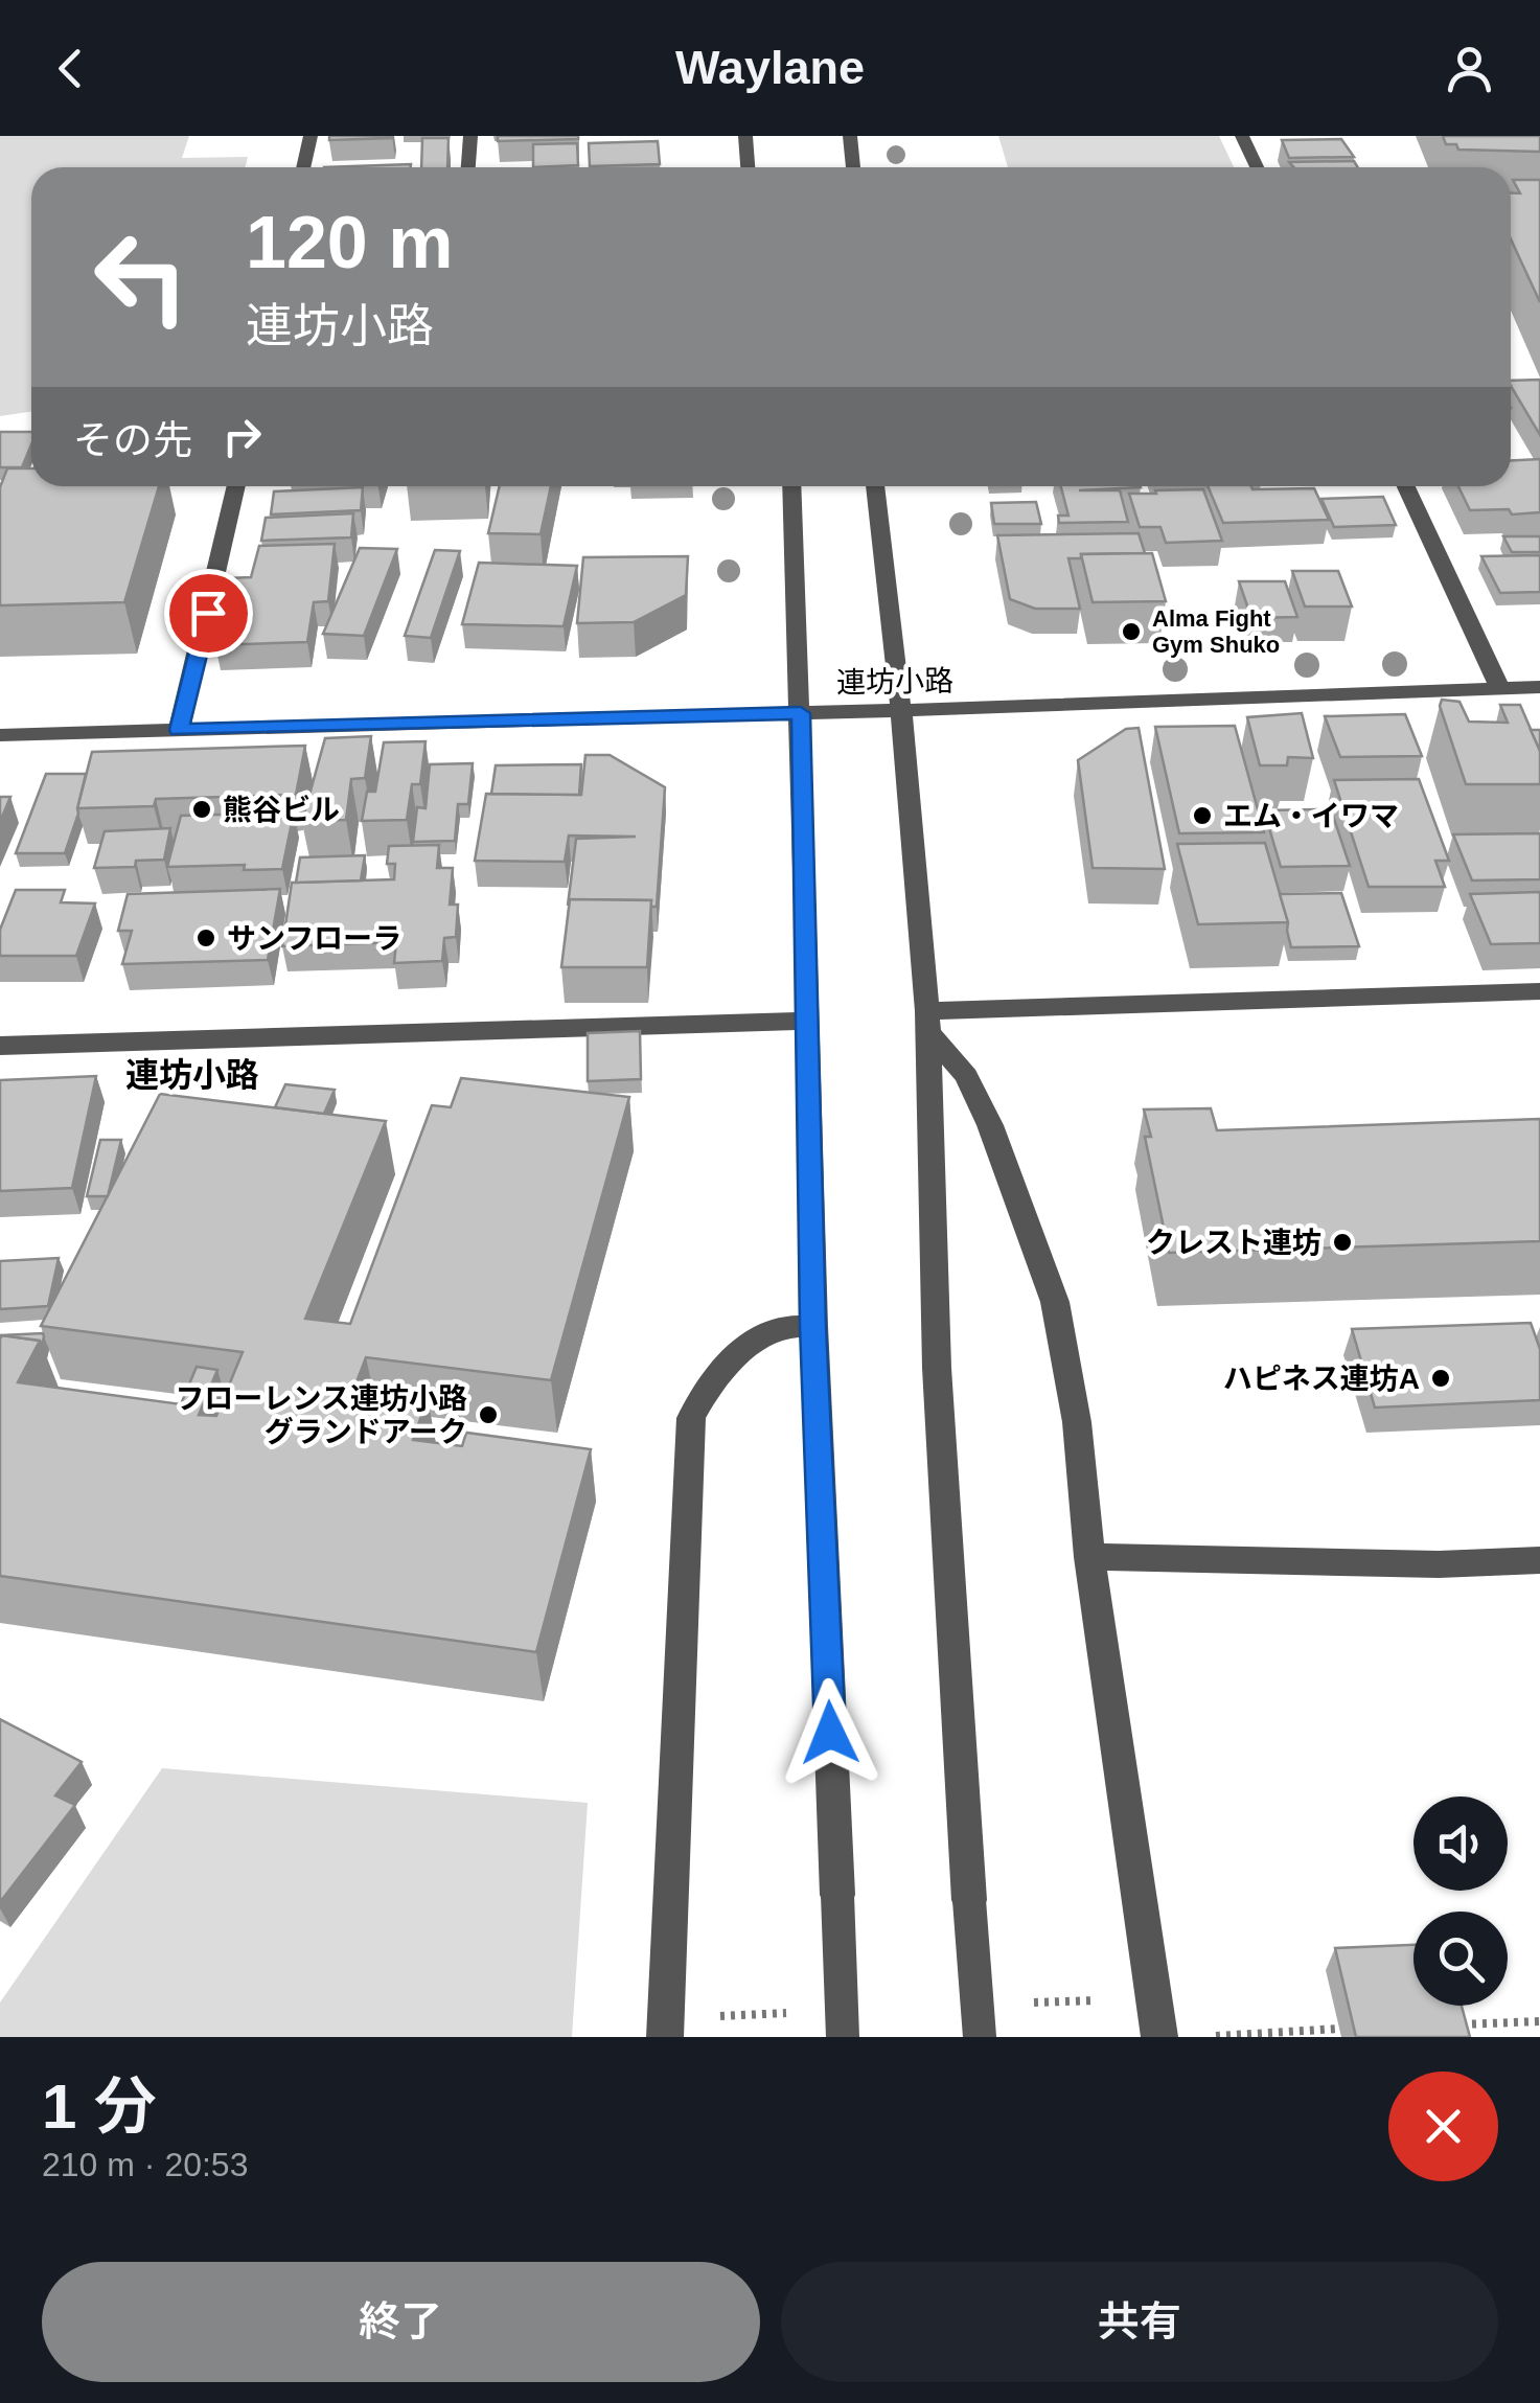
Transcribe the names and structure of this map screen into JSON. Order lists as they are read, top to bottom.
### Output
{
  "streets": {
    "street": ["連坊小路"]
  },
  "districts": ["連坊小路"],
  "places": [
    "Alma Fight Gym Shuko",
    "熊谷ビル",
    "エム・イワマ",
    "サンフローラ",
    "クレスト連坊",
    "ハピネス連坊A",
    "フローレンス連坊小路 グランドアーク"
  ],
  "page": {
    "header": "Waylane",
    "turn": ["120 m", "連坊小路"],
    "then": "その先",
    "heading": ["1 分", "210 m · 20:53"],
    "buttons": ["終了", "共有"]
  }
}
